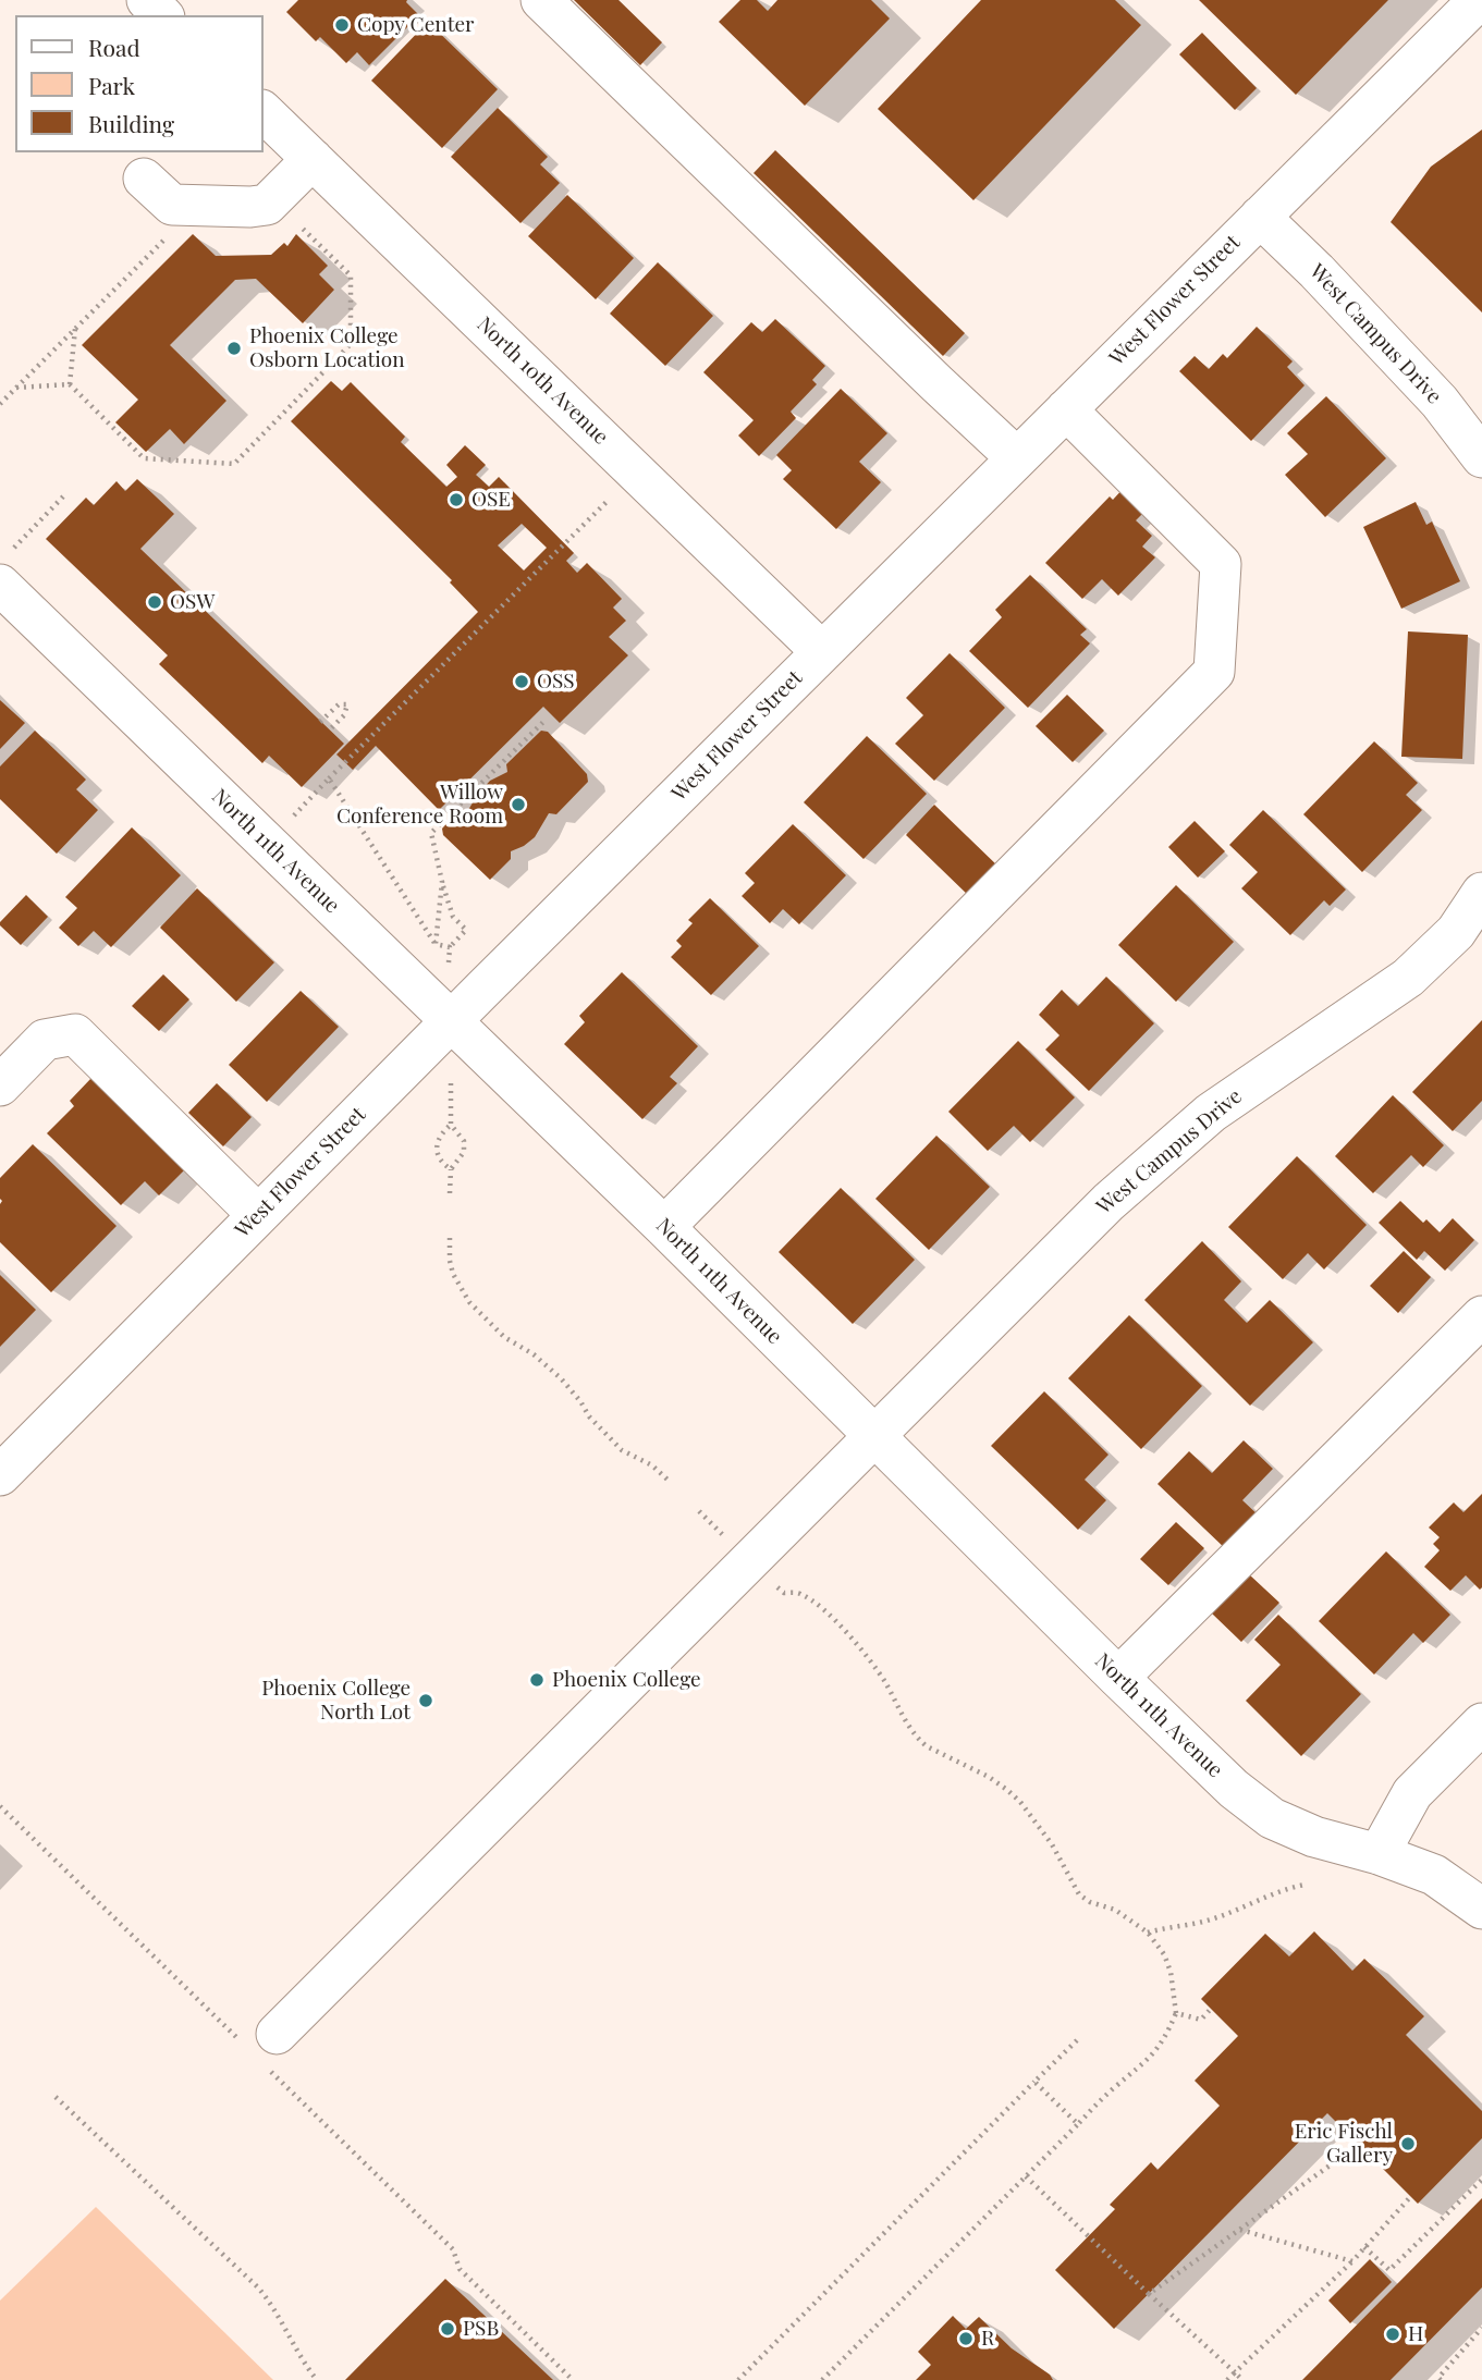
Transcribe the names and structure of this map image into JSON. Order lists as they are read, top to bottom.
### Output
{
  "streets": {
    "street": [
      "West Flower Street",
      "West Campus Drive",
      "North 10th Avenue",
      "North 11th Avenue"
    ]
  },
  "crossings": [
    ["West Flower Street", "West Campus Drive"],
    ["West Flower Street", "North 10th Avenue"],
    ["West Flower Street", "North 11th Avenue"],
    ["West Campus Drive", "North 11th Avenue"]
  ],
  "places": [
    "Copy Center",
    "Phoenix College Osborn Location",
    "OSE",
    "OSW",
    "OSS",
    "Willow Conference Room",
    "Phoenix College",
    "Phoenix College North Lot",
    "Eric Fischl Gallery",
    "PSB",
    "H",
    "R"
  ],
  "legend": ["Road", "Park", "Building"]
}
